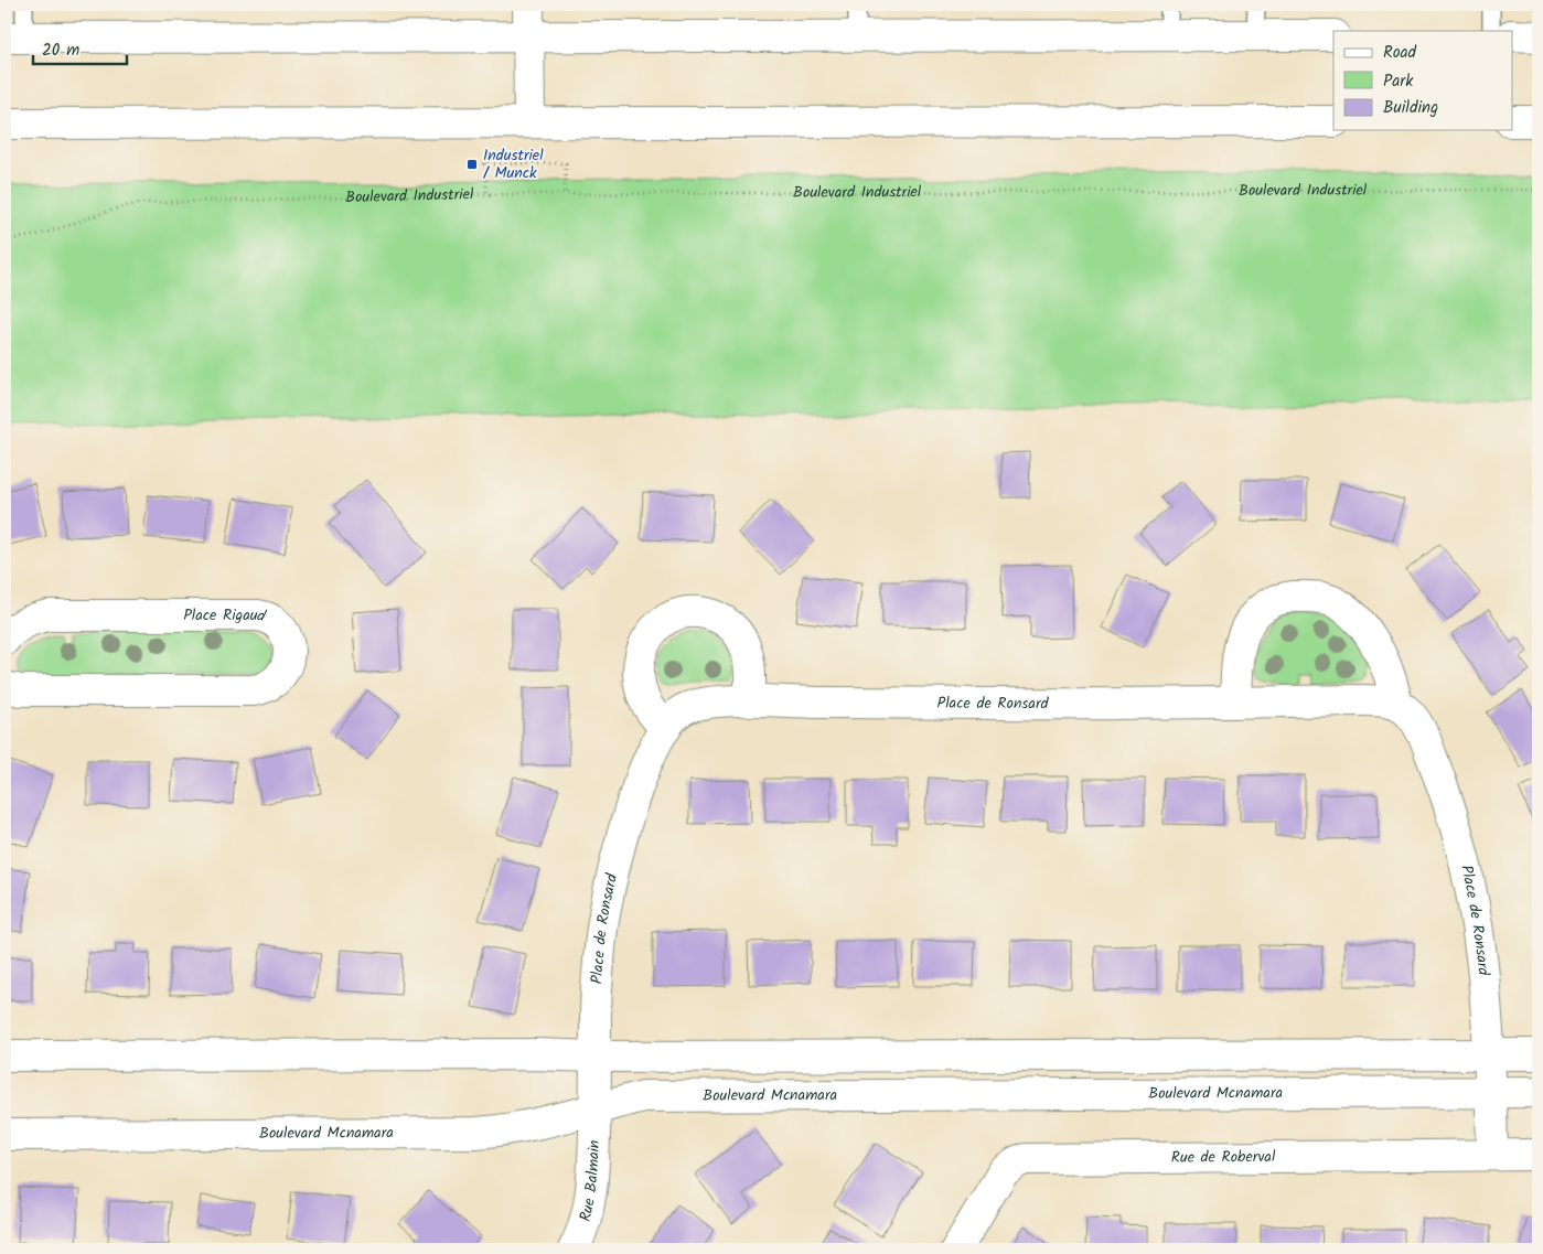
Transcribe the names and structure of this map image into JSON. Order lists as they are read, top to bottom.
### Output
{
  "streets": {
    "street": [
      "Place Rigaud",
      "Place de Ronsard",
      "Boulevard Mcnamara",
      "Rue de Roberval",
      "Rue Balmain"
    ],
    "path": ["Boulevard Industriel"]
  },
  "crossings": [
    ["Place de Ronsard", "Boulevard Mcnamara"],
    ["Place de Ronsard", "Rue de Roberval"],
    ["Place de Ronsard", "Rue Balmain"],
    ["Boulevard Mcnamara", "Rue Balmain"]
  ],
  "places": {
    "transit": ["Industriel / Munck"]
  },
  "legend": ["Road", "Park", "Building"],
  "scale_bar": "20 m"
}
